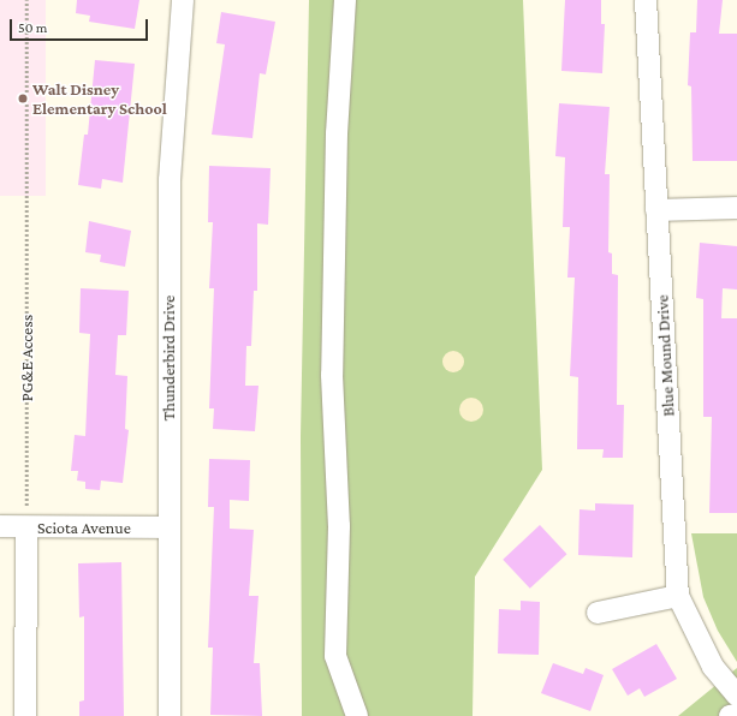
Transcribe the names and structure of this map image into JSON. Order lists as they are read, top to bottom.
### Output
{
  "streets": {
    "street": ["Blue Mound Drive", "Thunderbird Drive", "Sciota Avenue"],
    "path": ["PG&E Access"]
  },
  "crossings": [
    ["PG&E Access", "Sciota Avenue"],
    ["Thunderbird Drive", "Sciota Avenue"]
  ],
  "places": ["Walt Disney Elementary School"],
  "scale_bar": "50 m"
}
